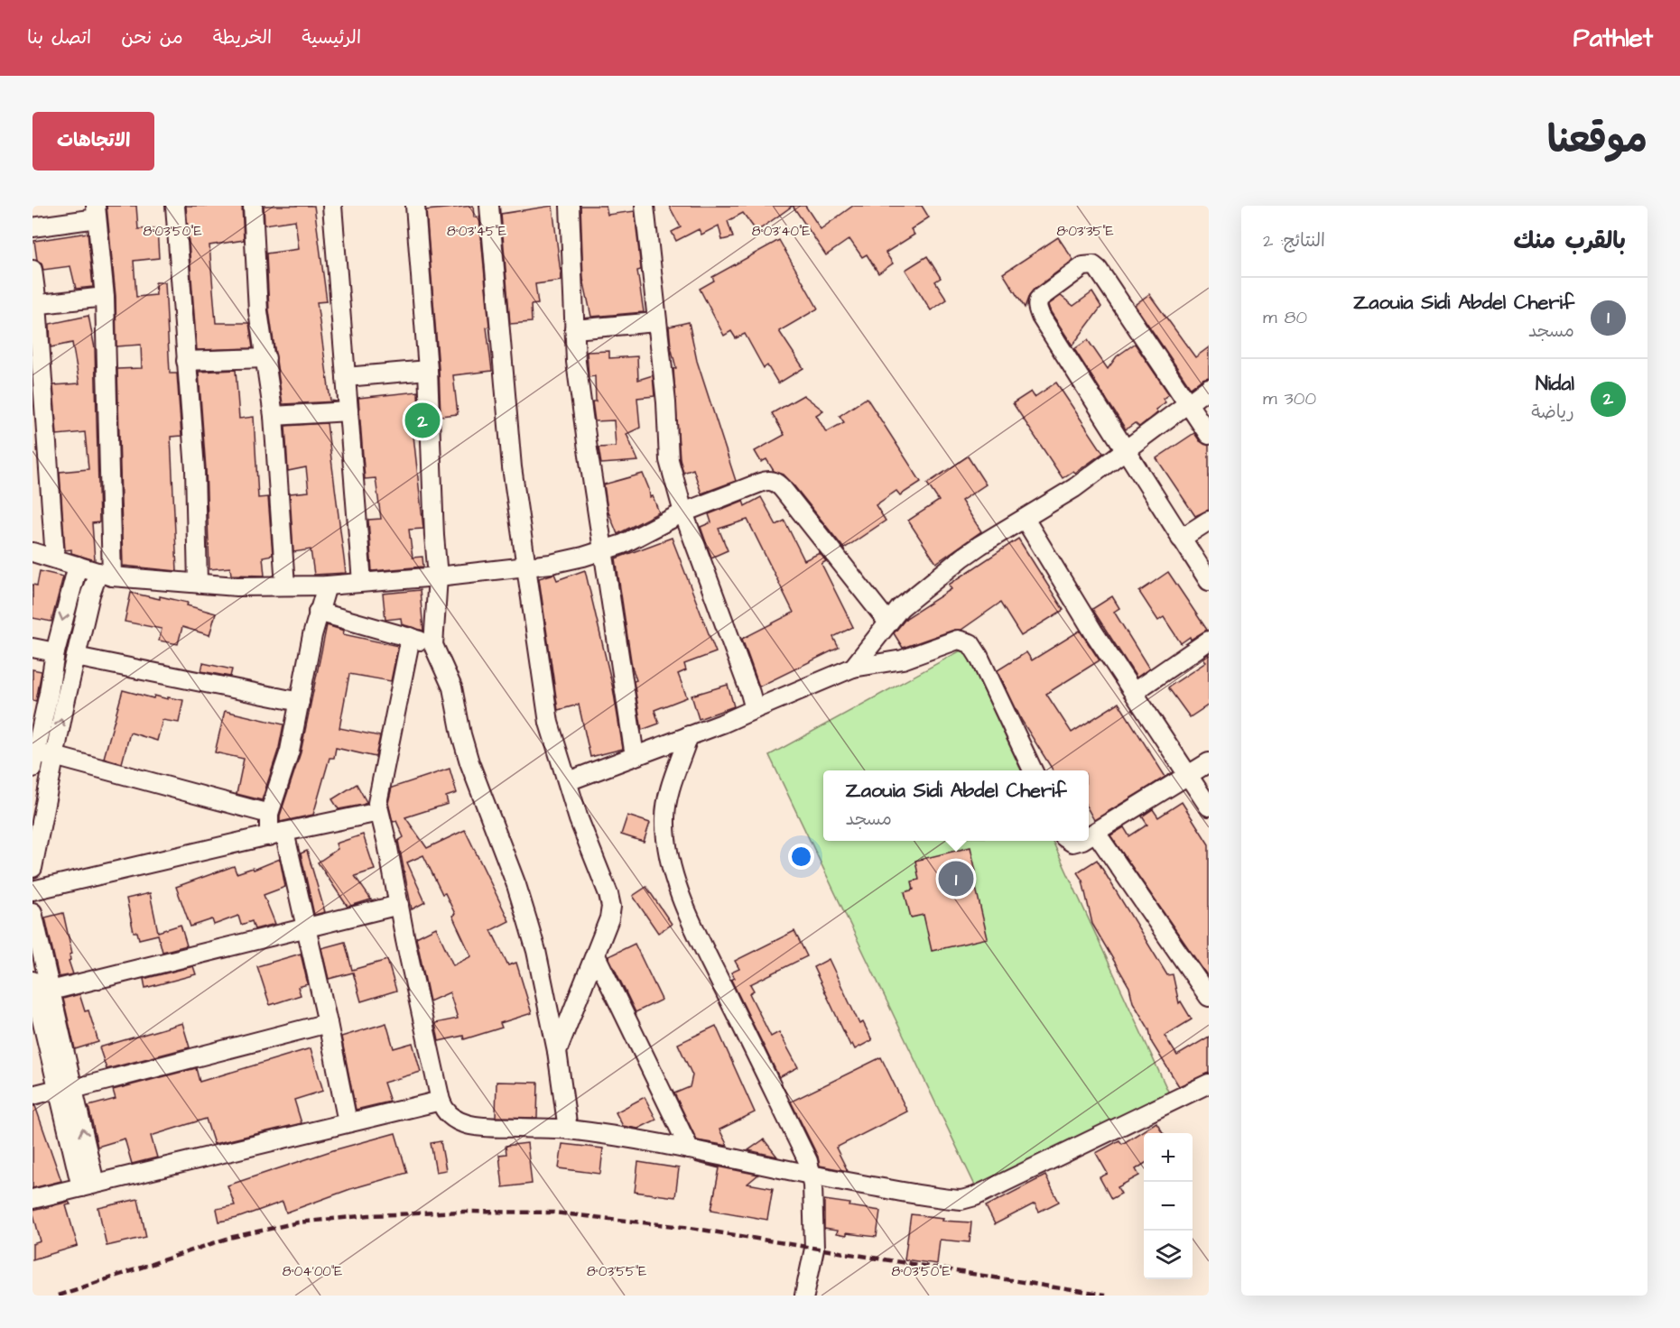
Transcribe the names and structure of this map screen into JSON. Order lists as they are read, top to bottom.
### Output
{
  "page": {
    "header": "Pathlet",
    "nav": [
      "الرئيسية",
      "الخريطة",
      "من نحن",
      "اتصل بنا"
    ],
    "title": "موقعنا",
    "buttons": "الاتجاهات",
    "heading": ["بالقرب منك", "النتائج: 2"],
    "list": [
      {
        "mark": "1",
        "name": "Zaouia Sidi Abdel Cherif",
        "note": "مسجد",
        "value": "80 m"
      },
      {
        "mark": "2",
        "name": "Nidal",
        "note": "رياضة",
        "value": "300 m"
      }
    ],
    "pins": ["2", "1"],
    "popup": ["Zaouia Sidi Abdel Cherif", "مسجد"],
    "map_buttons": ["+", "−"]
  },
  "coordinates": [
    "8°03'50\"E",
    "8°03'35\"E",
    "8°03'45\"E",
    "8°03'40\"E",
    "8°04'00\"E",
    "8°03'55\"E"
  ]
}
